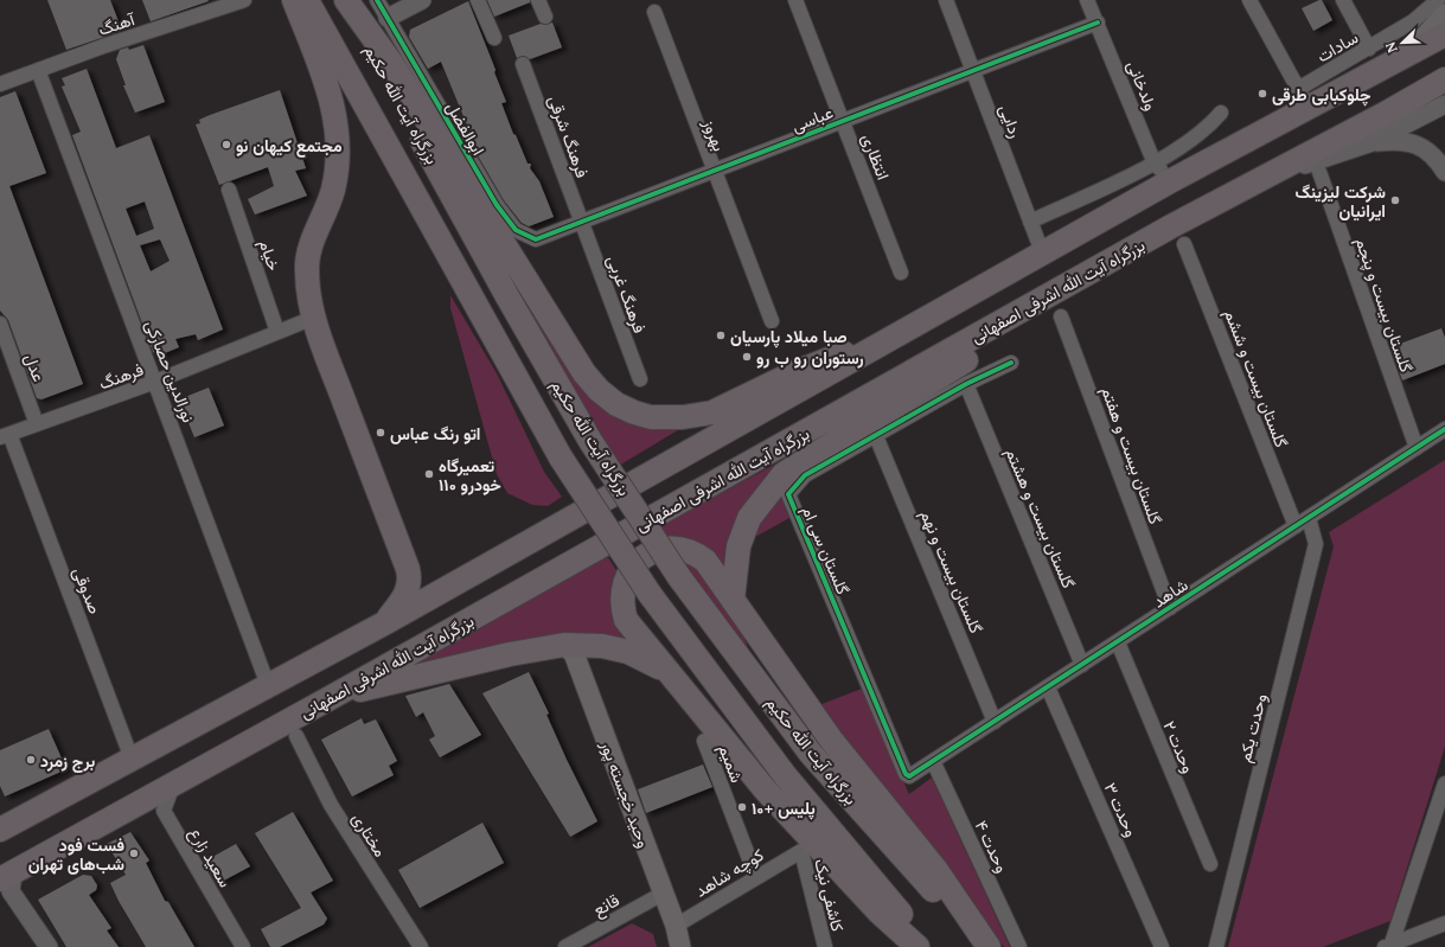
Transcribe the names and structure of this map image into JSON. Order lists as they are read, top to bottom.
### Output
{
  "streets": {
    "highway": ["بزرگراه آیت الله حکیم", "بزرگراه آیت الله اشرفی اصفهانی"],
    "main road": ["وحید خجسته پور"],
    "street": [
      "آهنگ",
      "سادات",
      "ولدخانی",
      "عباسی",
      "ردایی",
      "ابوالفضل",
      "بهروز",
      "فرهنگ شرقی",
      "انتظاری",
      "خیام",
      "فرهنگ غربی",
      "گلستان بیست و پنجم",
      "عدل",
      "نورالدین حصارکی",
      "فرهنگ",
      "گلستان بیست و ششم",
      "گلستان بیست و هفتم",
      "گلستان بیست و هشتم",
      "گلستان سی ام",
      "گلستان بیست و نهم",
      "صدوقی",
      "شاهد",
      "وحدت یکم",
      "وحدت ۲",
      "شمیم",
      "وحدت ۳",
      "مختاری",
      "وحدت ۴",
      "سعید زارع",
      "کوچه شاهد",
      "کاشفی نیک",
      "قانع"
    ]
  },
  "crossings": [
    ["آهنگ", "نورالدین حصارکی"],
    ["ولدخانی", "عباسی"],
    ["عباسی", "ردایی"],
    ["عباسی", "ابوالفضل"],
    ["عباسی", "بهروز"],
    ["عباسی", "فرهنگ شرقی"],
    ["عباسی", "انتظاری"],
    ["عباسی", "فرهنگ غربی"],
    ["فرهنگ شرقی", "فرهنگ غربی"],
    ["خیام", "فرهنگ"],
    ["بزرگراه آیت الله اشرفی اصفهانی", "سعید زارع"],
    ["گلستان بیست و پنجم", "شاهد"],
    ["عدل", "فرهنگ"],
    ["نورالدین حصارکی", "فرهنگ"],
    ["فرهنگ", "صدوقی"],
    ["گلستان بیست و ششم", "شاهد"],
    ["گلستان بیست و هفتم", "شاهد"],
    ["گلستان بیست و هشتم", "گلستان سی ام"],
    ["گلستان بیست و هشتم", "شاهد"],
    ["گلستان سی ام", "گلستان بیست و نهم"],
    ["گلستان سی ام", "شاهد"],
    ["گلستان بیست و نهم", "شاهد"],
    ["شاهد", "وحدت یکم"],
    ["شاهد", "وحدت ۲"],
    ["شاهد", "وحدت ۳"],
    ["شاهد", "وحدت ۴"],
    ["شمیم", "کوچه شاهد"],
    ["وحید خجسته پور", "کوچه شاهد"],
    ["وحید خجسته پور", "قانع"],
    ["کوچه شاهد", "کاشفی نیک"]
  ],
  "places": [
    "چلوکبابی طرقی",
    "مجتمع کیهان نو",
    "شرکت لیزینگ ایرانیان",
    "صبا میلاد پارسیان",
    "رستوران رو ب رو",
    "اتو رنگ عباس",
    "تعمیرگاه خودرو ۱۱۰",
    "برج زمرد",
    "پلیس +۱۰",
    "فست فود شب‌های تهران"
  ],
  "north": "bottom left"
}
